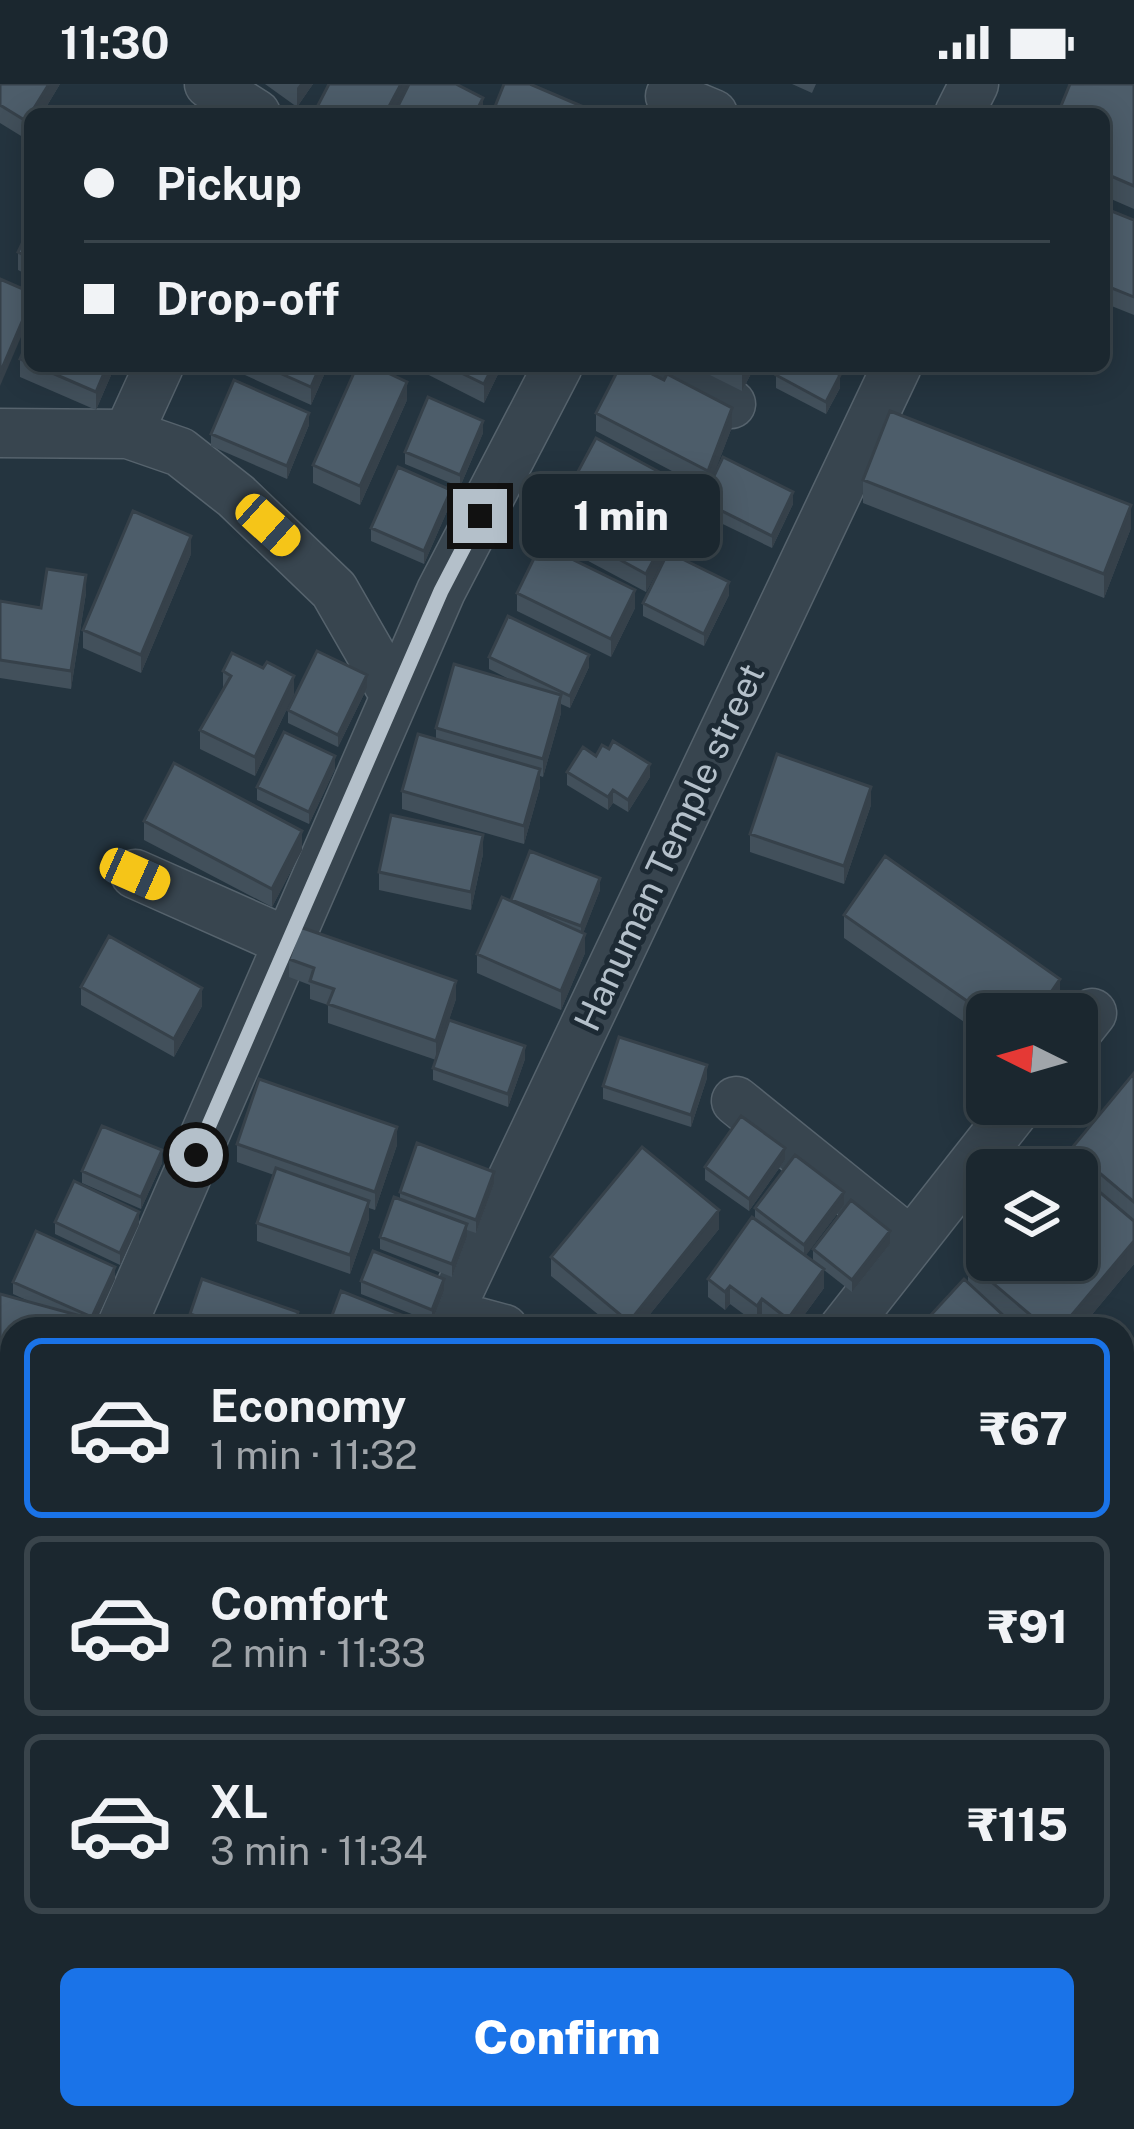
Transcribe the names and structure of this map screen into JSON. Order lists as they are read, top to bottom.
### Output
{
  "streets": {
    "street": ["Hanuman Temple street"]
  },
  "north": "left",
  "page": {
    "status": "11:30",
    "banner": ["Pickup", "Drop-off"],
    "bubble": "1 min",
    "list": [
      {
        "name": "Economy",
        "note": "1 min · 11:32",
        "value": "₹67"
      },
      {
        "name": "Comfort",
        "note": "2 min · 11:33",
        "value": "₹91"
      },
      {
        "name": "XL",
        "note": "3 min · 11:34",
        "value": "₹115"
      }
    ],
    "buttons": "Confirm"
  }
}
